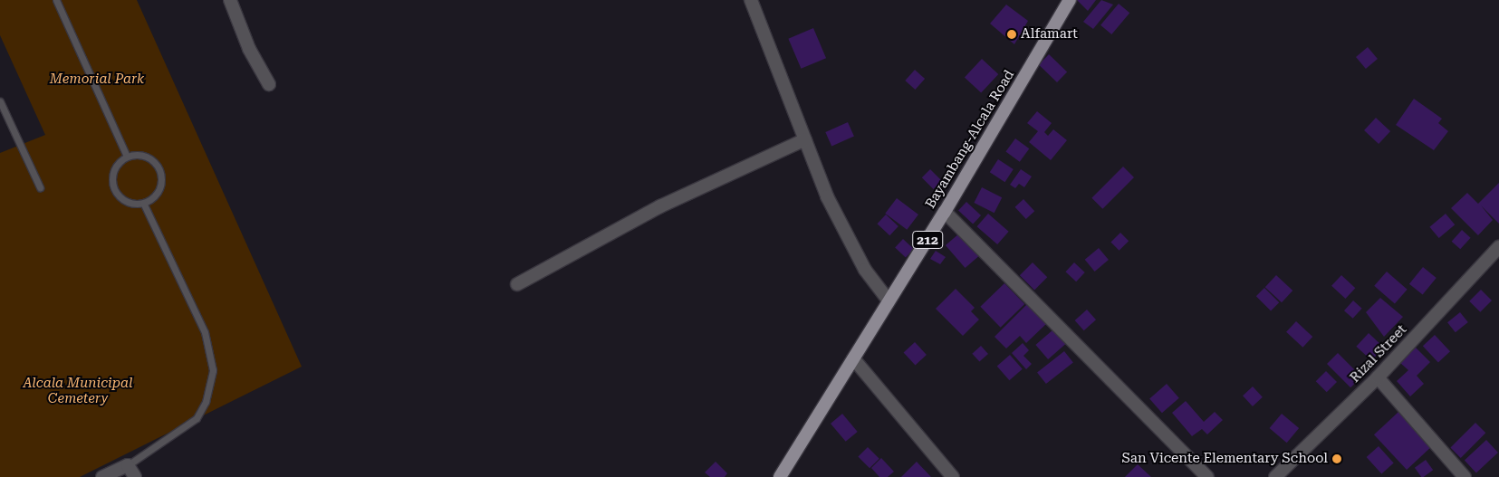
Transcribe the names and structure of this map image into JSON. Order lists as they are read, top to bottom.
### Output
{
  "streets": {
    "main road": ["Bayambang-Alcala Road", "212"],
    "street": ["Rizal Street"]
  },
  "parks": ["Memorial Park", "Alcala Municipal Cemetery"],
  "places": ["Alfamart", "San Vicente Elementary School"]
}
